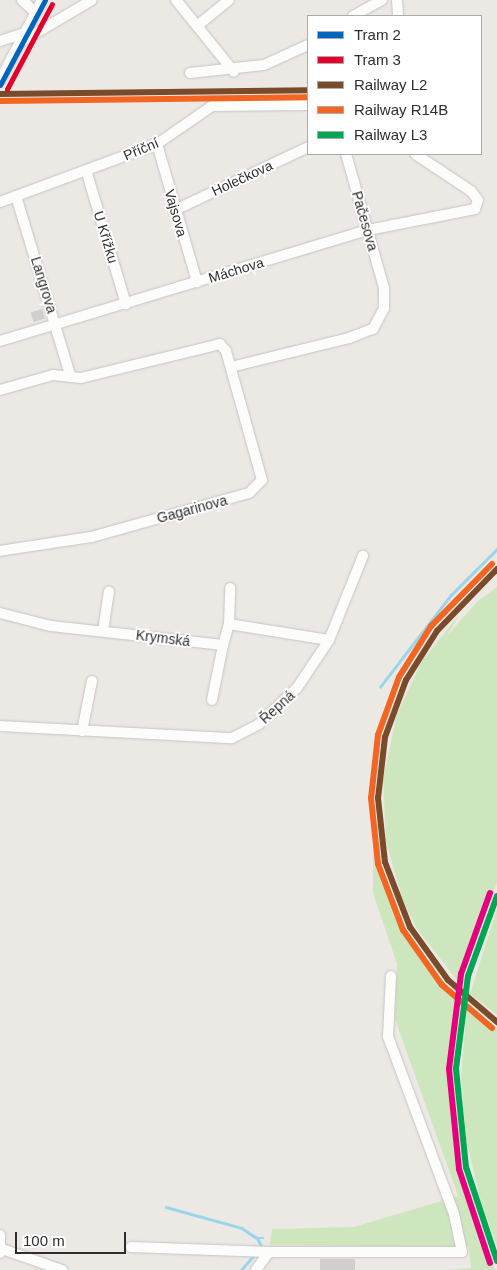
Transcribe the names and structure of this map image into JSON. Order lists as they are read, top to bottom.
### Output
{
  "streets": {
    "street": [
      "Příční",
      "Holečkova",
      "Vajsova",
      "Pačesova",
      "U Křížku",
      "Máchova",
      "Langrova",
      "Gagarinova",
      "Krymská",
      "Řepná"
    ]
  },
  "crossings": [
    ["Příční", "Vajsova"],
    ["Příční", "U Křížku"],
    ["Příční", "Langrova"],
    ["Holečkova", "Vajsova"],
    ["Vajsova", "Máchova"],
    ["Pačesova", "Máchova"],
    ["Pačesova", "Gagarinova"],
    ["U Křížku", "Máchova"],
    ["Máchova", "Langrova"],
    ["Langrova", "Gagarinova"]
  ],
  "lines": [
    "tram line 2",
    "tram line 3",
    "rail line L2",
    "rail line R14B",
    "rail line L3"
  ],
  "legend": [
    "Tram 2",
    "Tram 3",
    "Railway L2",
    "Railway R14B",
    "Railway L3"
  ],
  "scale_bar": "100 m"
}
